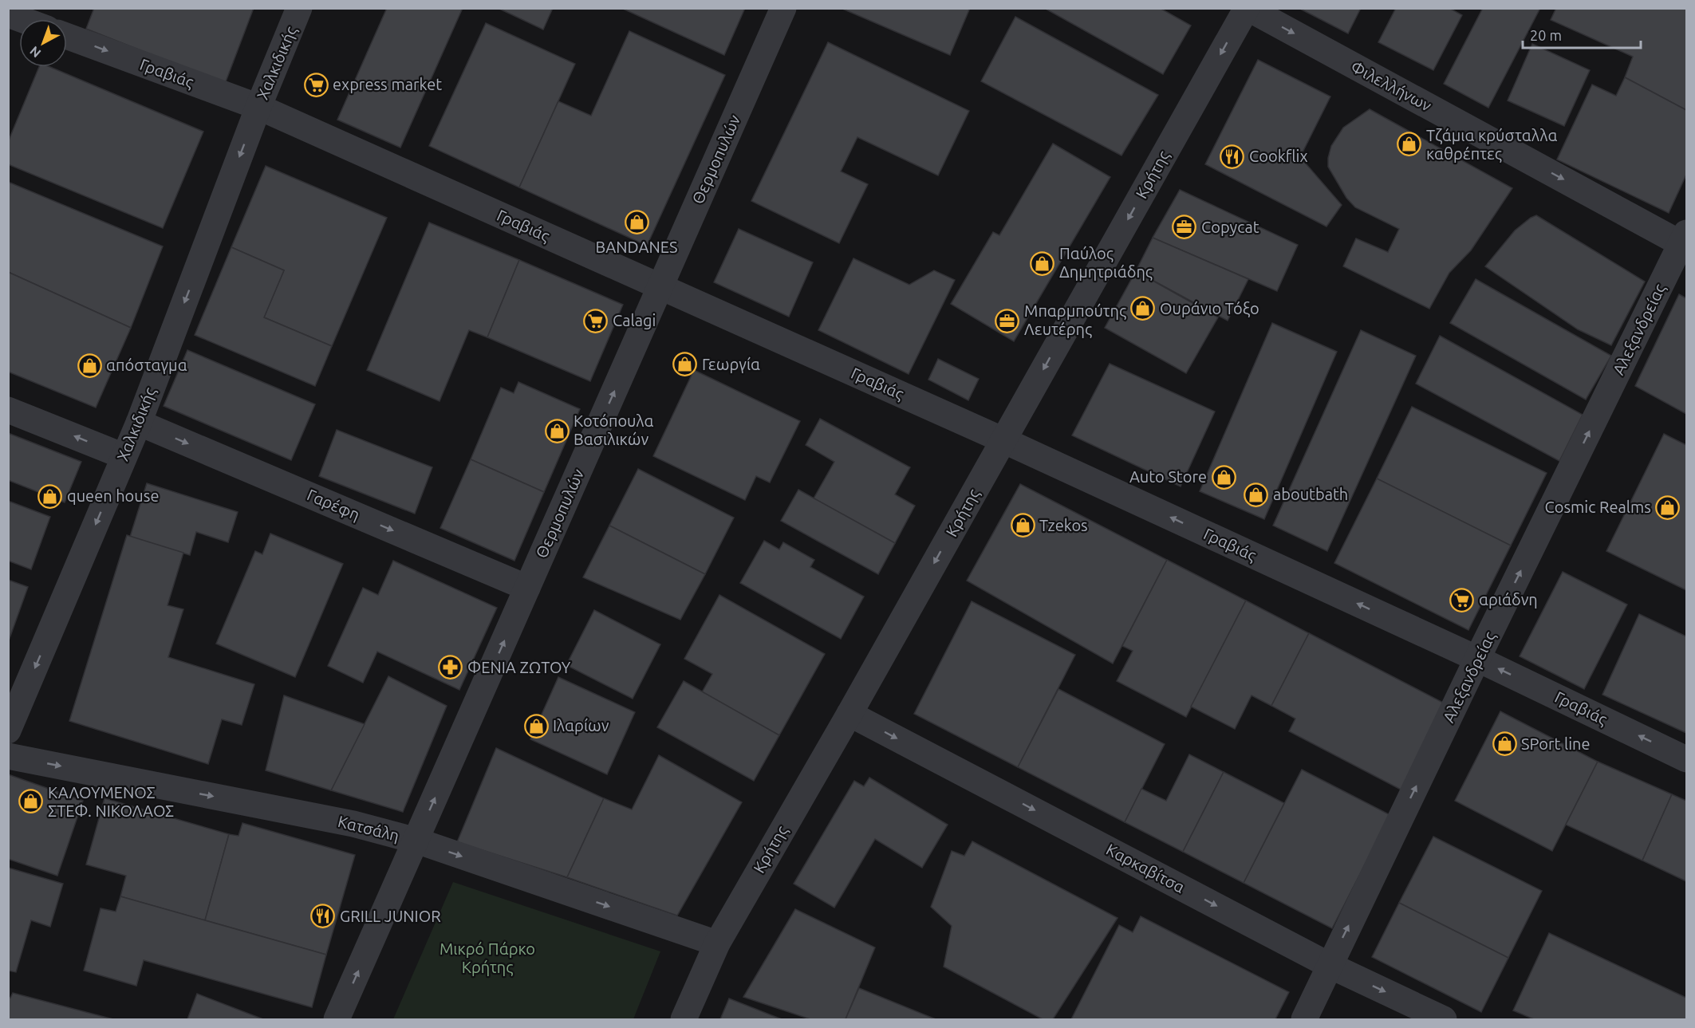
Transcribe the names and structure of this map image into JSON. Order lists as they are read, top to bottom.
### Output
{
  "streets": {
    "street": [
      "Χαλκιδικής",
      "Γραβιάς",
      "Φιλελλήνων",
      "Θερμοπυλών",
      "Κρήτης",
      "Αλεξανδρείας",
      "Γαρέφη",
      "Κατσάλη",
      "Καρκαβίτσα"
    ]
  },
  "crossings": [
    ["Χαλκιδικής", "Γραβιάς"],
    ["Χαλκιδικής", "Γαρέφη"],
    ["Γραβιάς", "Θερμοπυλών"],
    ["Γραβιάς", "Κρήτης"],
    ["Γραβιάς", "Αλεξανδρείας"],
    ["Φιλελλήνων", "Κρήτης"],
    ["Φιλελλήνων", "Αλεξανδρείας"],
    ["Θερμοπυλών", "Γαρέφη"],
    ["Θερμοπυλών", "Κατσάλη"],
    ["Κρήτης", "Κατσάλη"],
    ["Κρήτης", "Καρκαβίτσα"],
    ["Αλεξανδρείας", "Καρκαβίτσα"]
  ],
  "one_way": [
    "Χαλκιδικής",
    "Φιλελλήνων",
    "Θερμοπυλών",
    "Κρήτης",
    "Αλεξανδρείας",
    "Γαρέφη",
    "Κατσάλη",
    "Καρκαβίτσα"
  ],
  "parks": ["Μικρό Πάρκο Κρήτης"],
  "places": {
    "supermarket": ["express market", "Calagi", "αριάδνη"],
    "shop": [
      "Τζάμια κρύσταλλα καθρέπτες",
      "BANDANES",
      "Παύλος Δημητριάδης",
      "Ουράνιο Τόξο",
      "Γεωργία",
      "απόσταγμα",
      "Κοτόπουλα Βασιλικών",
      "Auto Store",
      "aboutbath",
      "queen house",
      "Cosmic Realms",
      "Tzekos",
      "Ιλαρίων",
      "SPort line",
      "ΚΑΛΟΥΜΕΝΟΣ ΣΤΕΦ. ΝΙΚΟΛΑΟΣ"
    ],
    "restaurant": ["Cookflix", "GRILL JUNIOR"],
    "office": ["Copycat", "Μπαρμπούτης Λευτέρης"],
    "pharmacy": ["ΦΕΝΙΑ ΖΩΤΟΥ"]
  },
  "scale_bar": "20 m",
  "north": "bottom left"
}
